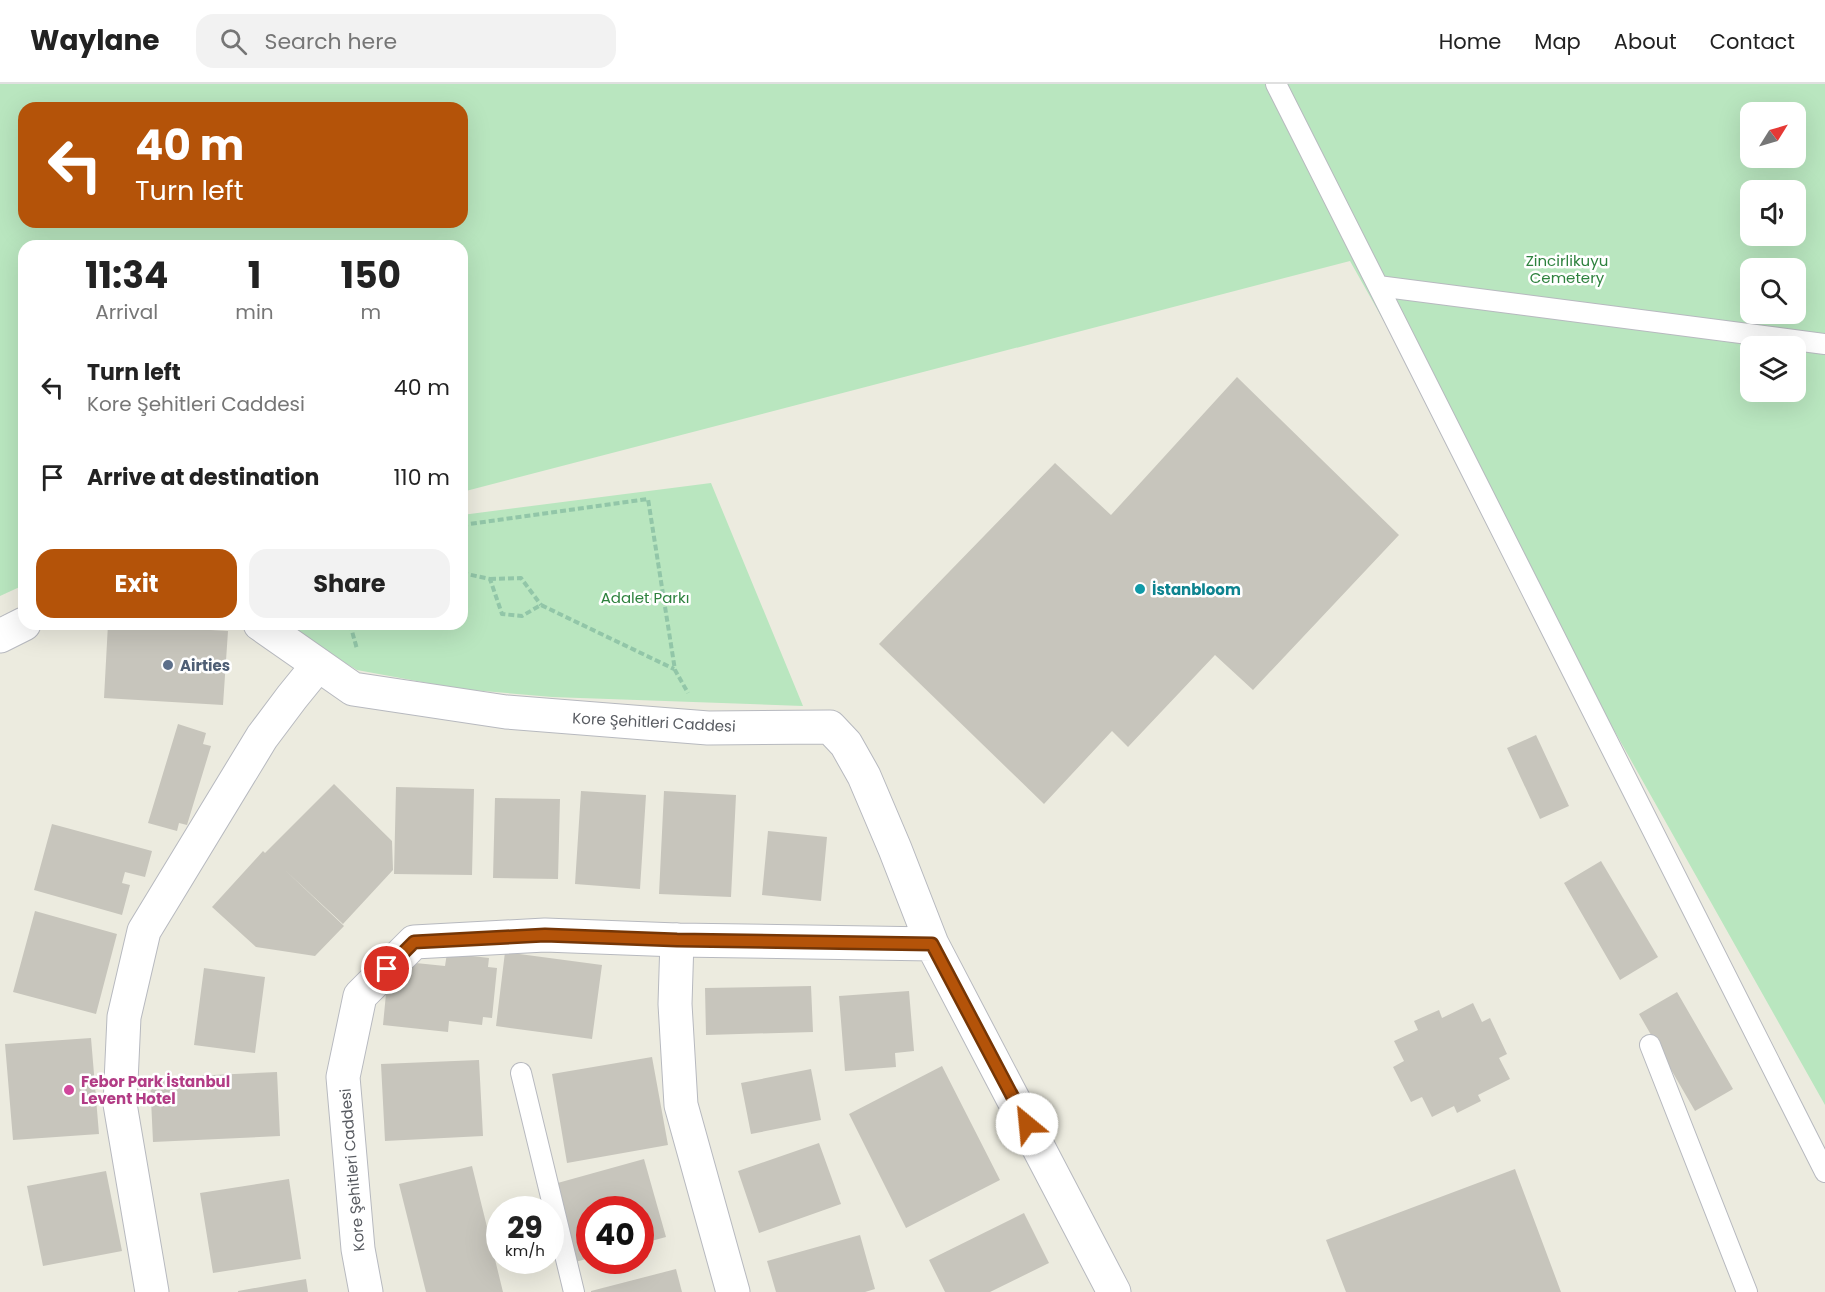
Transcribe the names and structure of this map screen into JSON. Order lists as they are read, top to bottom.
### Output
{
  "streets": {
    "street": ["Kore Şehitleri Caddesi"]
  },
  "parks": ["Zincirlikuyu Cemetery", "Adalet Parkı"],
  "places": ["İstanbloom", "Airties", "Febor Park İstanbul Levent Hotel"],
  "north": "top right",
  "page": {
    "header": "Waylane",
    "search": "Search here",
    "nav": [
      "Home",
      "Map",
      "About",
      "Contact"
    ],
    "turn": ["40 m", "Turn left"],
    "eta": [
      "11:34",
      "Arrival",
      "1",
      "min",
      "150",
      "m"
    ],
    "list": [
      {
        "name": "Turn left",
        "note": "Kore Şehitleri Caddesi",
        "value": "40 m"
      },
      {
        "name": "Arrive at destination",
        "value": "110 m"
      }
    ],
    "buttons": ["Exit", "Share"],
    "speed": "29 km/h",
    "limit": "40"
  }
}
